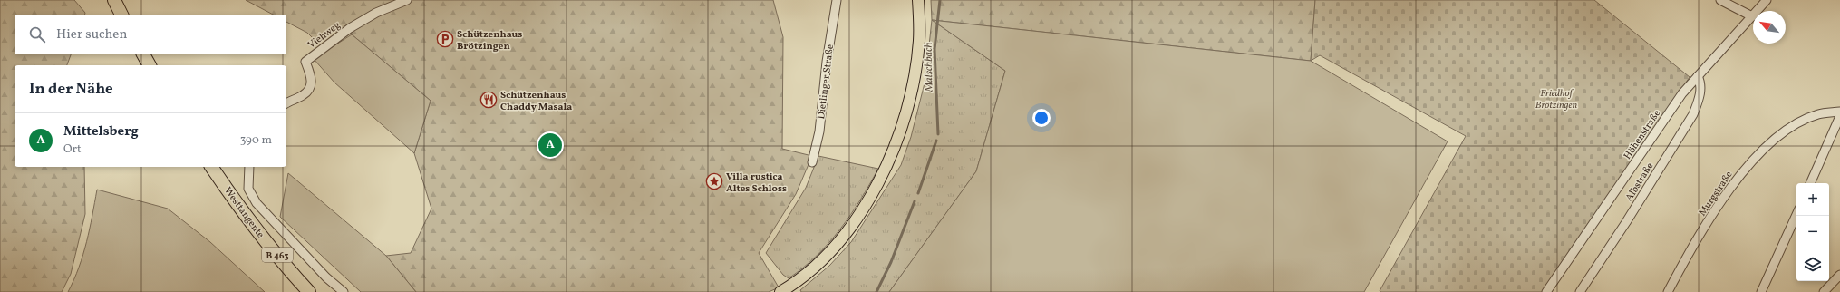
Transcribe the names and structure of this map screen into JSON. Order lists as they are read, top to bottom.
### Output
{
  "streets": {
    "highway": ["Westtangente", "B 463"],
    "street": [
      "Viehweg",
      "Dietlinger Straße",
      "Höhenstraße",
      "Albstraße",
      "Murgstraße"
    ]
  },
  "crossings": [
    ["Höhenstraße", "Albstraße"]
  ],
  "water": ["Malschbach"],
  "parks": ["Friedhof Brötzingen"],
  "places": {
    "parking": ["Schützenhaus Brötzingen"],
    "restaurant": ["Schützenhaus Chaddy Masala"],
    "place": ["Villa rustica Altes Schloss"]
  },
  "north": "top left",
  "page": {
    "search": "Hier suchen",
    "heading": "In der Nähe",
    "list": [
      {
        "mark": "A",
        "name": "Mittelsberg",
        "note": "Ort",
        "value": "390 m"
      }
    ],
    "pins": "A",
    "map_buttons": ["+", "−"]
  }
}
